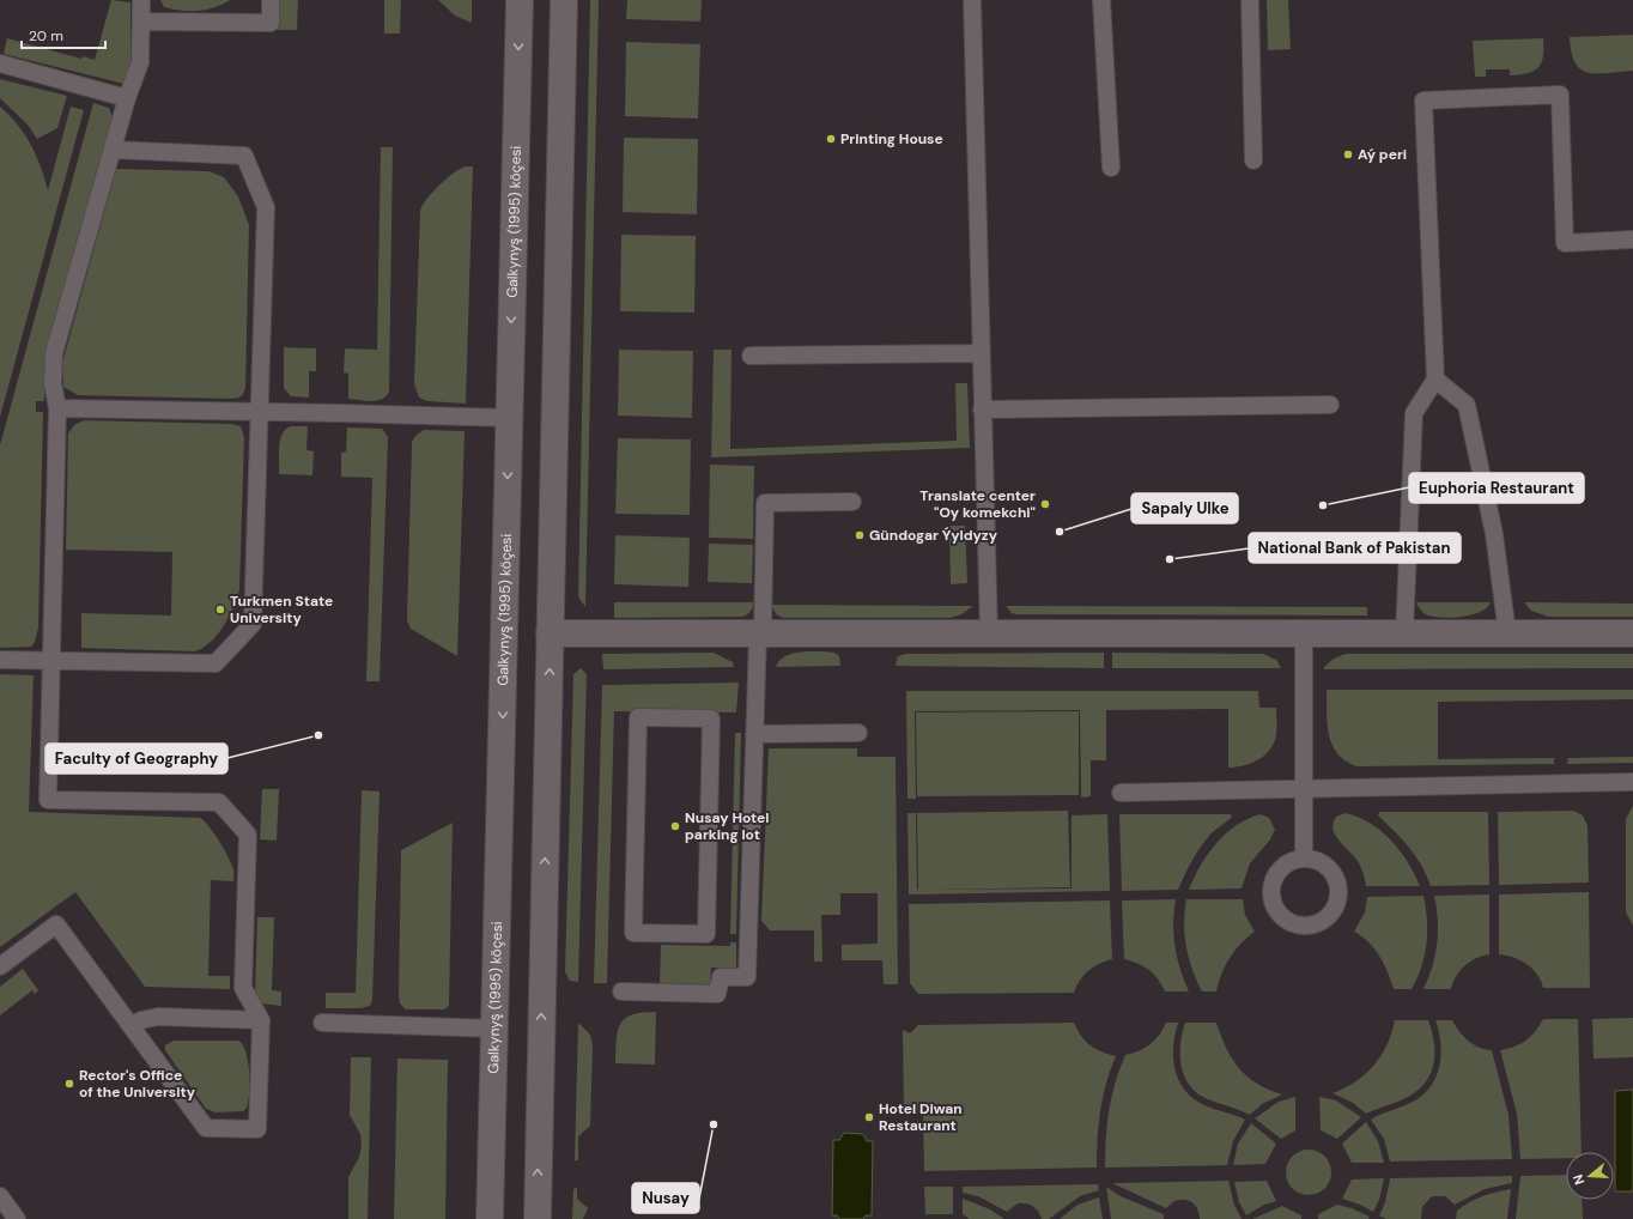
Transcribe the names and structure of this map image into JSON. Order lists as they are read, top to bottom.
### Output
{
  "streets": {
    "main road": ["Galkynyş (1995) köçesi"]
  },
  "places": [
    "Printing House",
    "Aý peri",
    "Translate center \"Oy komekchi\"",
    "Euphoria Restaurant",
    "Sapaly Ulke",
    "Gündogar Ýyldyzy",
    "National Bank of Pakistan",
    "Turkmen State University",
    "Faculty of Geography",
    "Nusay Hotel parking lot",
    "Rector's Office of the University",
    "Hotel Diwan Restaurant",
    "Nusay"
  ],
  "scale_bar": "20 m",
  "north": "left"
}
